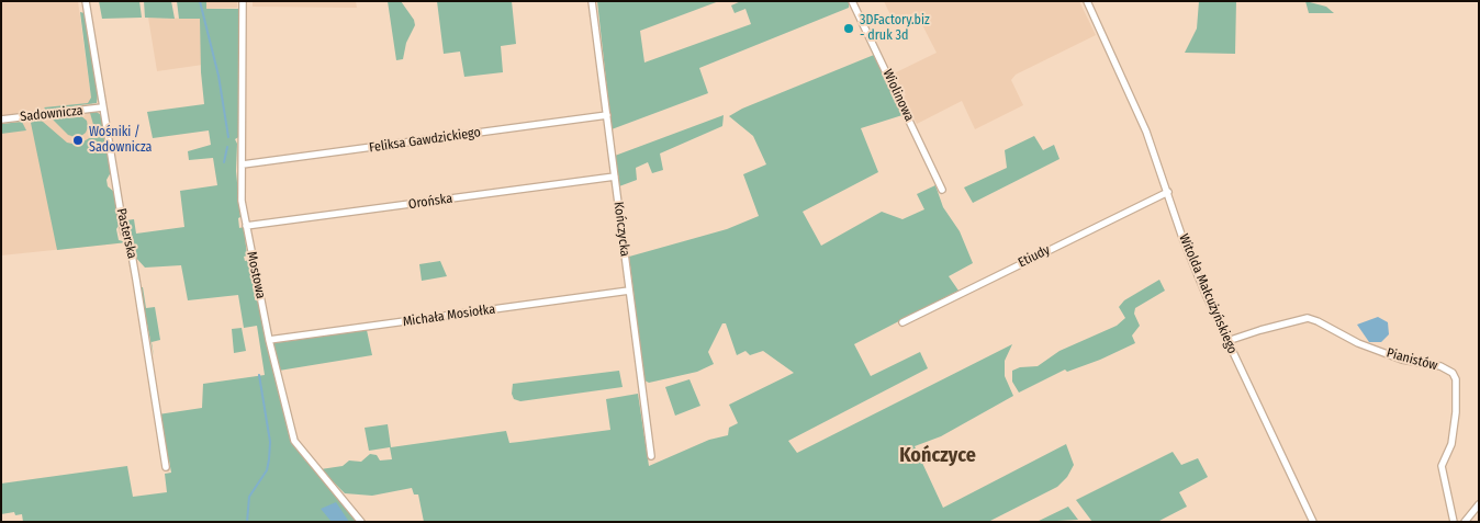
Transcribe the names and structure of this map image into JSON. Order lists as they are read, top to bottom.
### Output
{
  "streets": {
    "street": [
      "Wiolinowa",
      "Sadownicza",
      "Feliksa Gawdzickiego",
      "Orońska",
      "Kończycka",
      "Pasterska",
      "Etiudy",
      "Mostowa",
      "Witolda Małcużyńskiego",
      "Michała Mosiołka",
      "Pianistów"
    ]
  },
  "crossings": [
    ["Sadownicza", "Pasterska"],
    ["Feliksa Gawdzickiego", "Kończycka"],
    ["Feliksa Gawdzickiego", "Mostowa"],
    ["Orońska", "Kończycka"],
    ["Orońska", "Mostowa"],
    ["Kończycka", "Michała Mosiołka"],
    ["Etiudy", "Witolda Małcużyńskiego"],
    ["Mostowa", "Michała Mosiołka"],
    ["Witolda Małcużyńskiego", "Pianistów"]
  ],
  "districts": ["Kończyce"],
  "places": ["3DFactory.biz - druk 3d", "Wośniki / Sadownicza"]
}
